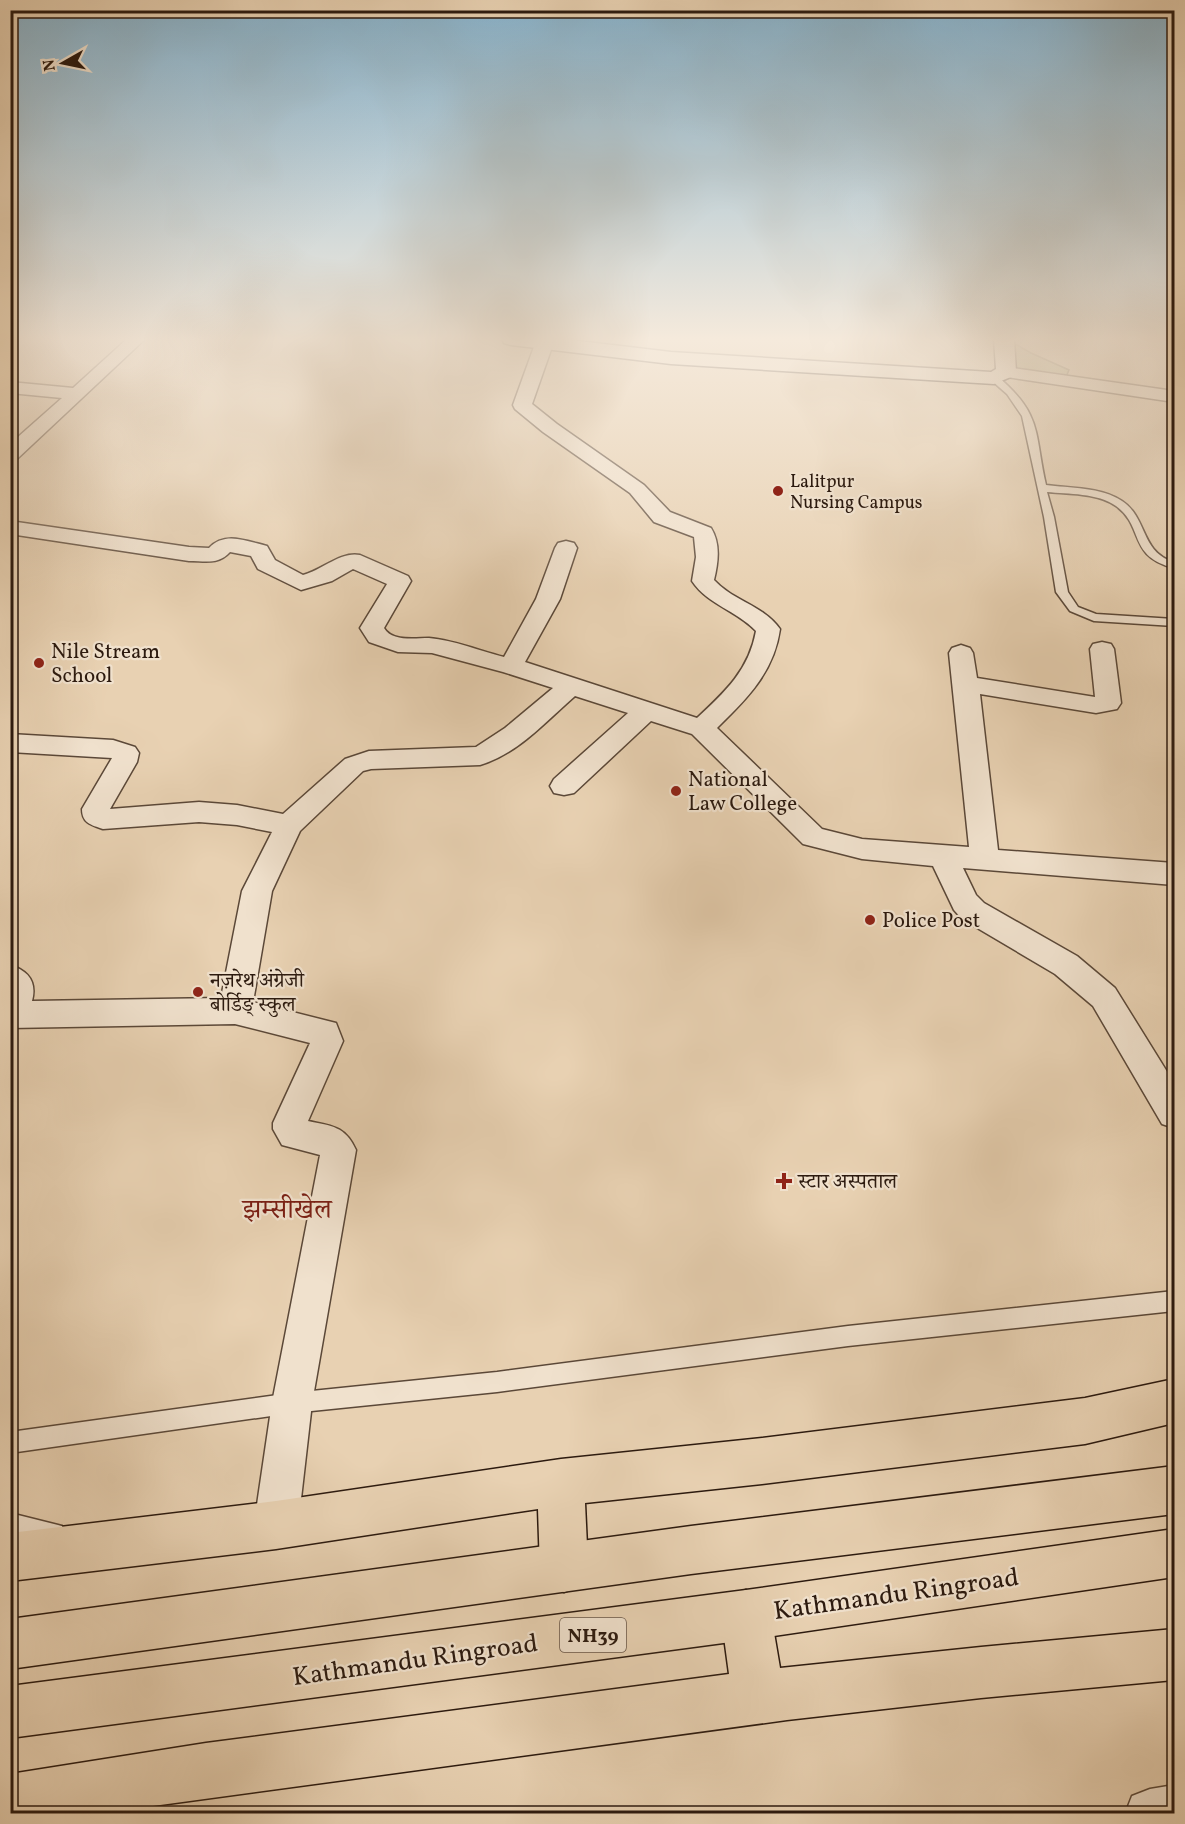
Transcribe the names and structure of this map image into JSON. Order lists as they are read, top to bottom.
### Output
{
  "streets": {
    "main road": ["Kathmandu Ringroad", "NH39"]
  },
  "districts": ["झम्सीखेल"],
  "places": {
    "other": [
      "Lalitpur Nursing Campus",
      "Nile Stream School",
      "National Law College",
      "Police Post",
      "नज़रेथ अंग्रेजी बोर्डिङ् स्कुल"
    ],
    "health": ["स्टार अस्पताल"]
  },
  "north": "left"
}
